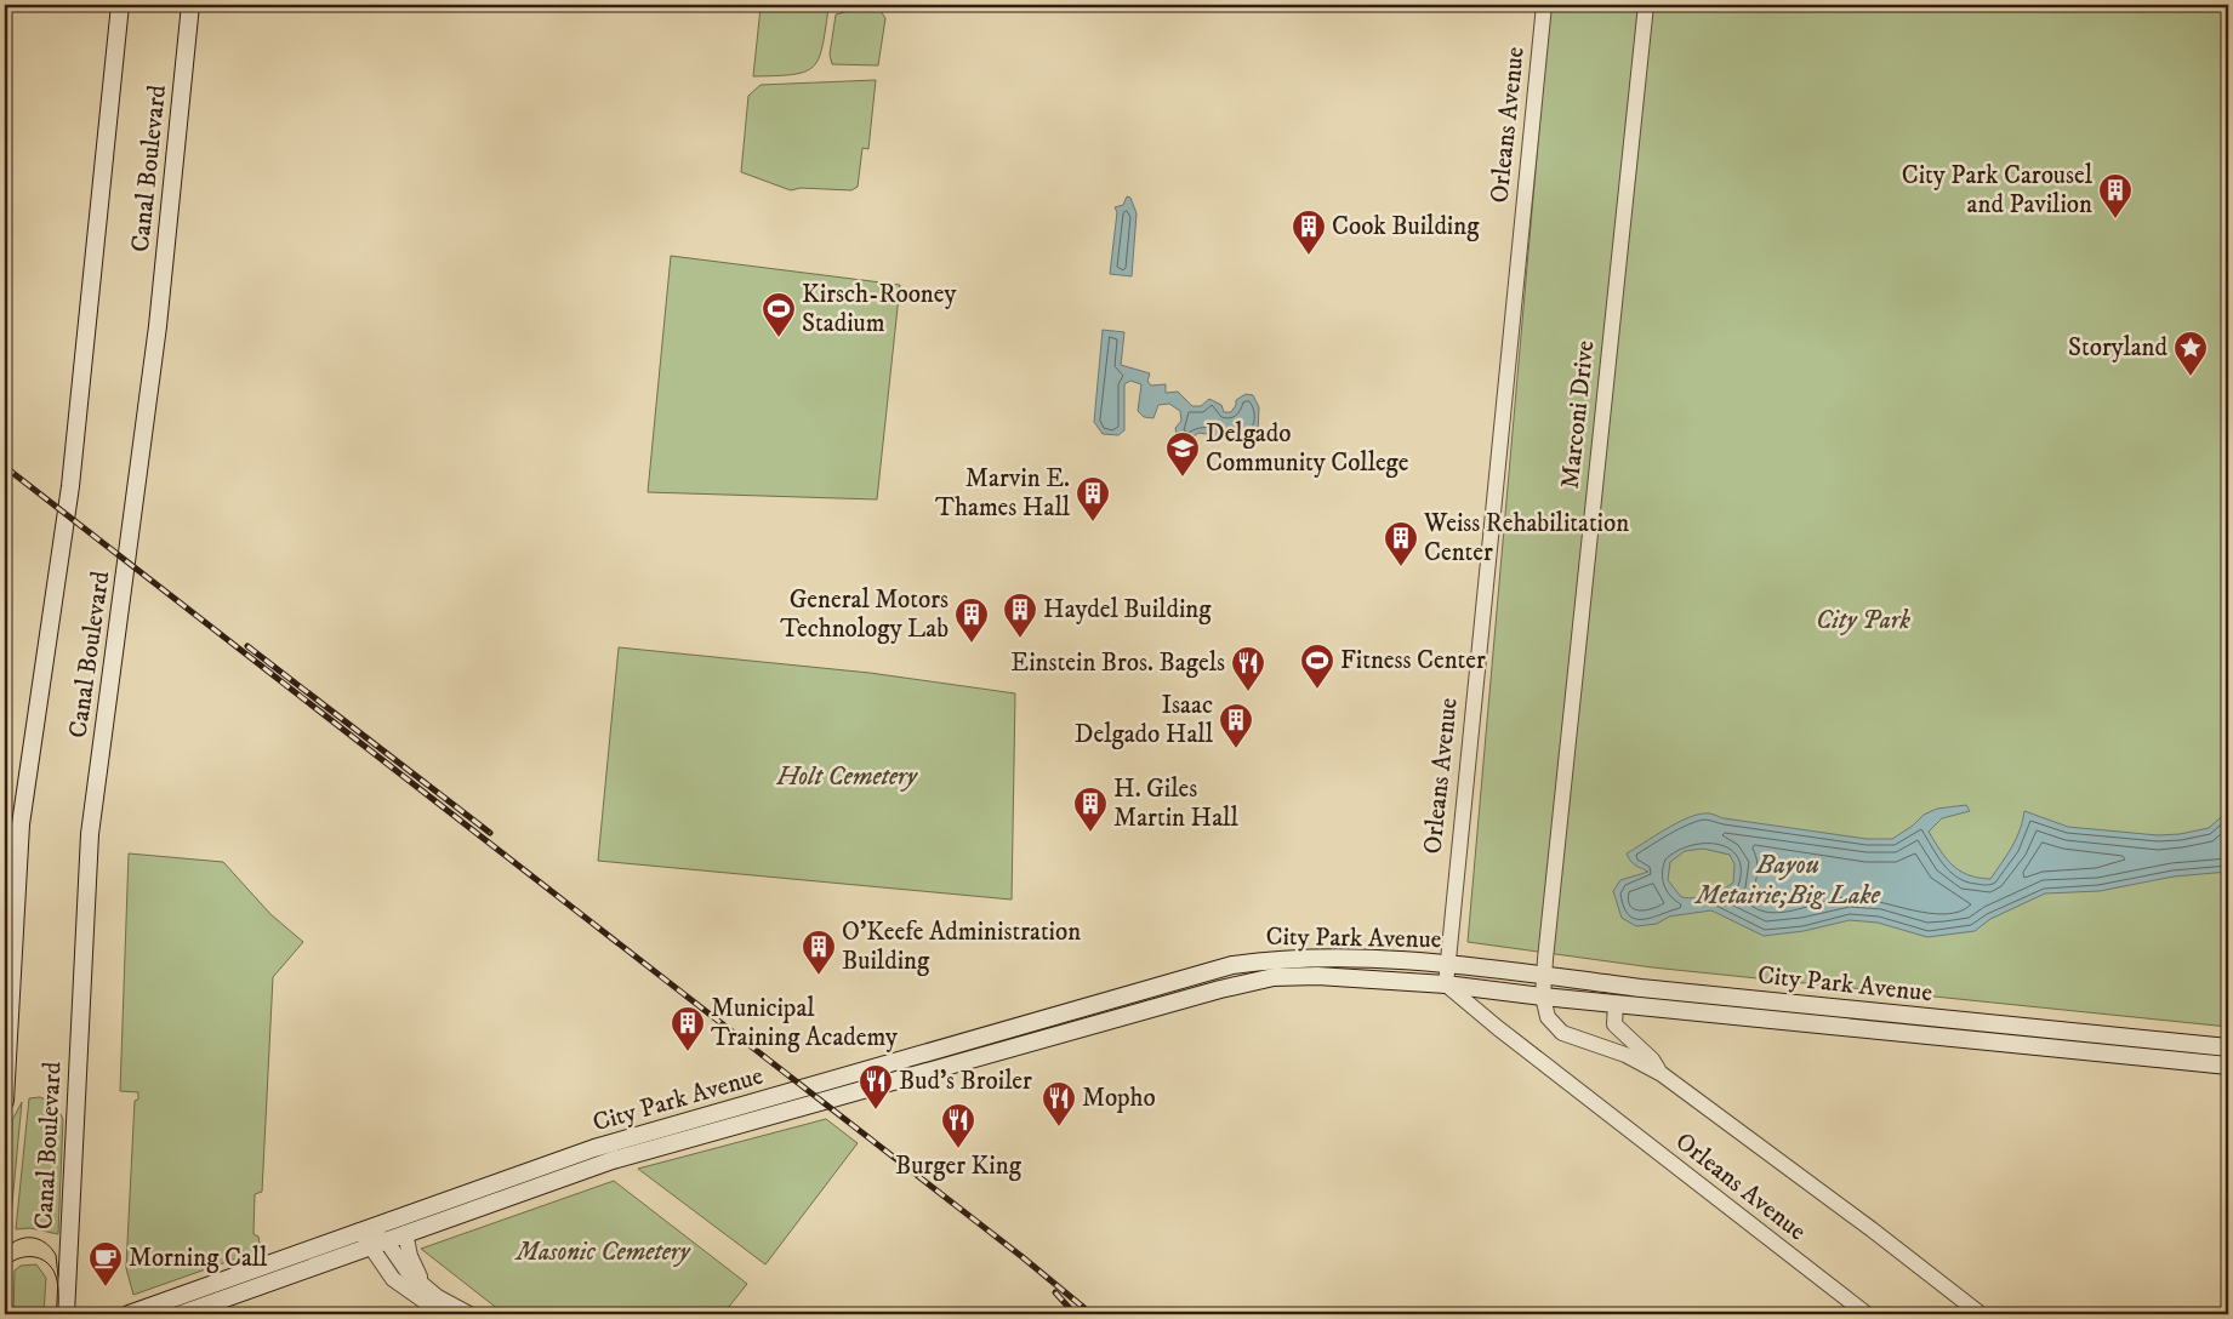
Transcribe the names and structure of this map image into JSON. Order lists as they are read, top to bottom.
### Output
{
  "streets": {
    "main road": ["Canal Boulevard", "City Park Avenue"],
    "street": ["Orleans Avenue", "Marconi Drive"]
  },
  "crossings": [
    ["Orleans Avenue", "Marconi Drive"],
    ["Orleans Avenue", "City Park Avenue"],
    ["Marconi Drive", "City Park Avenue"]
  ],
  "water": ["Bayou Metairie;Big Lake"],
  "parks": ["City Park", "Holt Cemetery", "Masonic Cemetery"],
  "places": {
    "building": [
      "City Park Carousel and Pavilion",
      "Cook Building",
      "Marvin E. Thames Hall",
      "Weiss Rehabilitation Center",
      "Haydel Building",
      "General Motors Technology Lab",
      "Isaac Delgado Hall",
      "H. Giles Martin Hall",
      "O'Keefe Administration Building",
      "Municipal Training Academy"
    ],
    "sports": ["Kirsch-Rooney Stadium", "Fitness Center"],
    "place": ["Storyland"],
    "school or university": ["Delgado Community College"],
    "restaurant": [
      "Einstein Bros. Bagels",
      "Bud's Broiler",
      "Mopho",
      "Burger King"
    ],
    "cafe": ["Morning Call"]
  }
}
